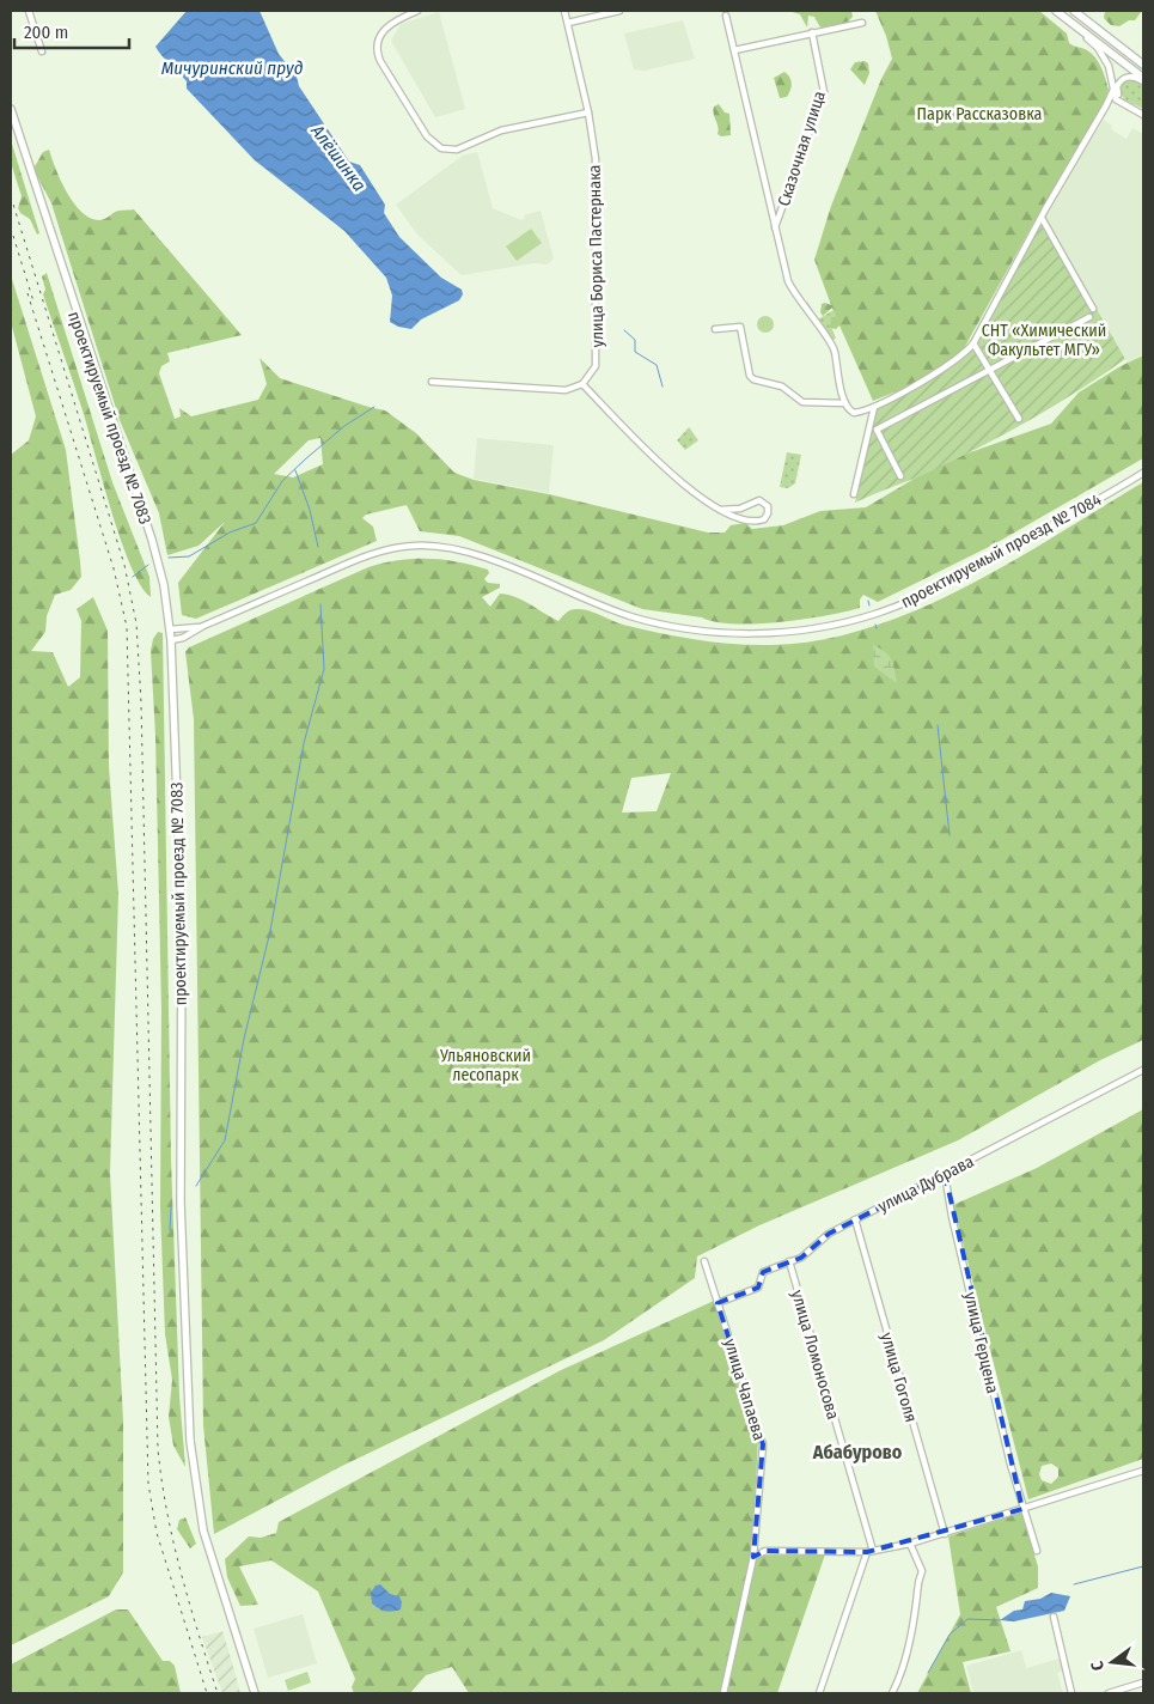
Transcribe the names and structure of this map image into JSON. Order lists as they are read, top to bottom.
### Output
{
  "streets": {
    "main road": ["проектируемый проезд № 7083"],
    "street": [
      "Сказочная улица",
      "улица Бориса Пастернака",
      "проектируемый проезд № 7084",
      "улица Дубрава",
      "улица Герцена",
      "улица Ломоносова",
      "улица Гоголя",
      "улица Чапаева"
    ]
  },
  "crossings": [
    ["проектируемый проезд № 7083", "проектируемый проезд № 7084"],
    ["улица Дубрава", "улица Герцена"],
    ["улица Дубрава", "улица Ломоносова"],
    ["улица Дубрава", "улица Гоголя"],
    ["улица Дубрава", "улица Чапаева"]
  ],
  "districts": ["Абабурово"],
  "water": ["Мичуринский пруд", "Алёшинка"],
  "parks": ["Парк Рассказовка", "СНТ «Химический Факультет МГУ»", "Ульяновский лесопарк"],
  "scale_bar": "200 m",
  "north": "left"
}
